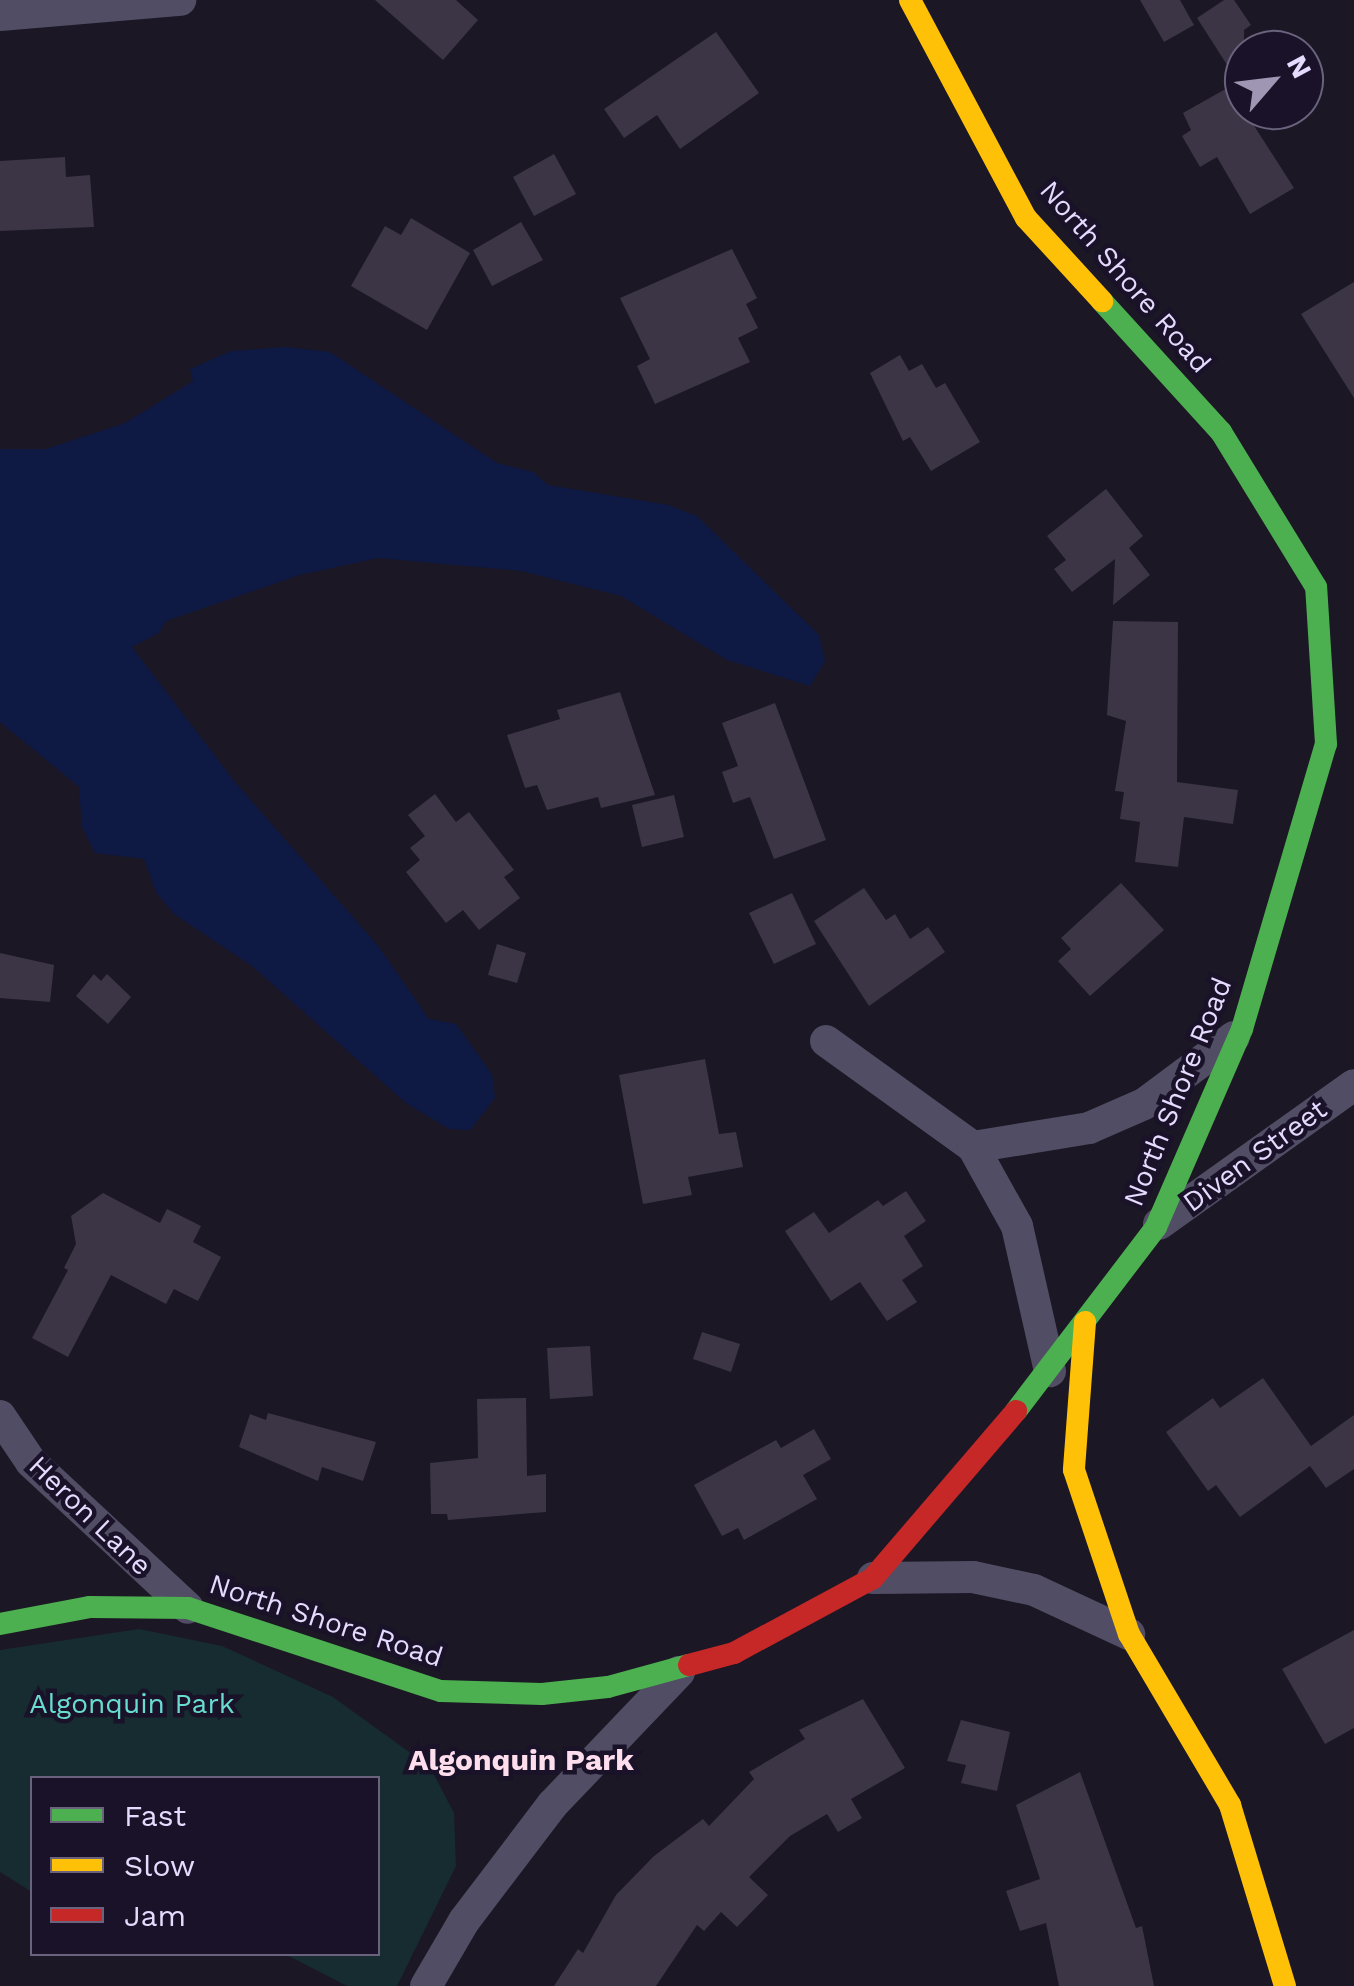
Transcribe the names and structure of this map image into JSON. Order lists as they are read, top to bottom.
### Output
{
  "streets": {
    "street": ["North Shore Road", "Diven Street", "Heron Lane"]
  },
  "crossings": [
    ["North Shore Road", "Diven Street"],
    ["North Shore Road", "Heron Lane"]
  ],
  "districts": ["Algonquin Park"],
  "parks": ["Algonquin Park"],
  "legend": ["Fast", "Slow", "Jam"],
  "north": "top right"
}
